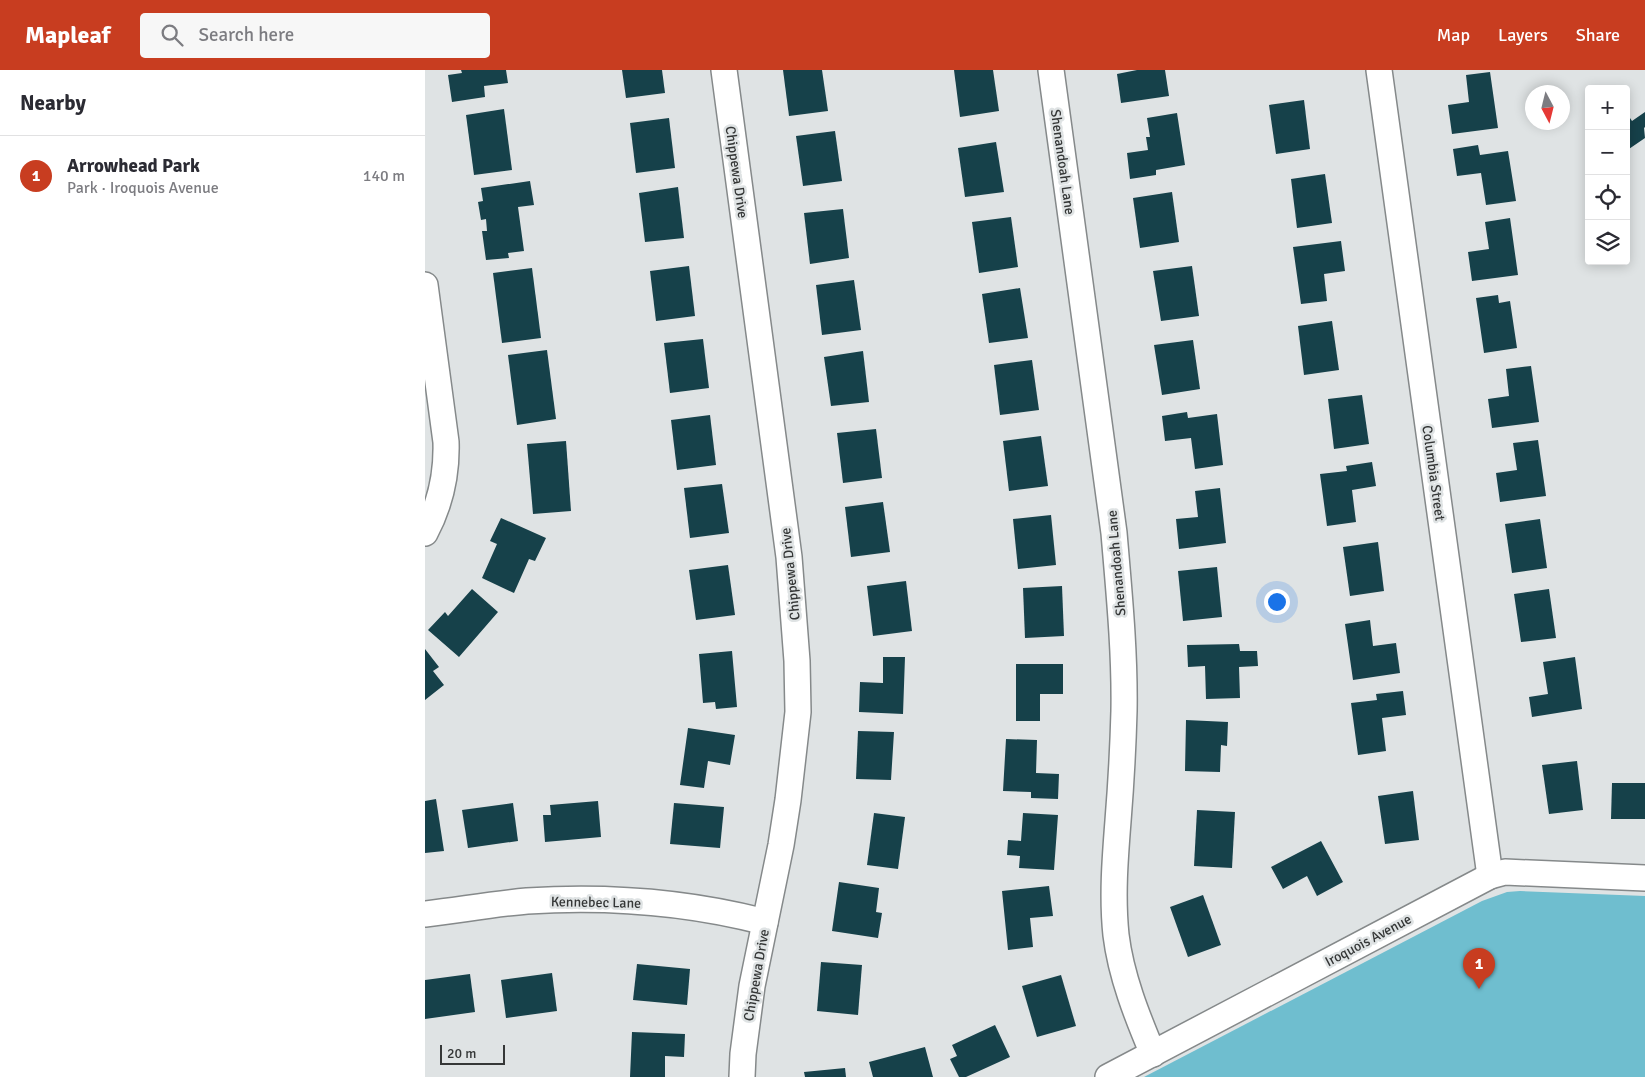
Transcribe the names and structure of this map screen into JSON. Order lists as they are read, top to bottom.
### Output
{
  "streets": {
    "street": [
      "Shenandoah Lane",
      "Chippewa Drive",
      "Columbia Street",
      "Kennebec Lane",
      "Iroquois Avenue"
    ]
  },
  "crossings": [
    ["Shenandoah Lane", "Iroquois Avenue"],
    ["Chippewa Drive", "Kennebec Lane"],
    ["Columbia Street", "Iroquois Avenue"]
  ],
  "scale_bar": "20 m",
  "north": "bottom",
  "page": {
    "header": "Mapleaf",
    "search": "Search here",
    "nav": ["Map", "Layers", "Share"],
    "heading": "Nearby",
    "map_buttons": ["+", "−"],
    "list": [
      {
        "mark": "1",
        "name": "Arrowhead Park",
        "note": "Park · Iroquois Avenue",
        "value": "140 m"
      }
    ],
    "pins": "1",
    "scale": "20 m"
  }
}
